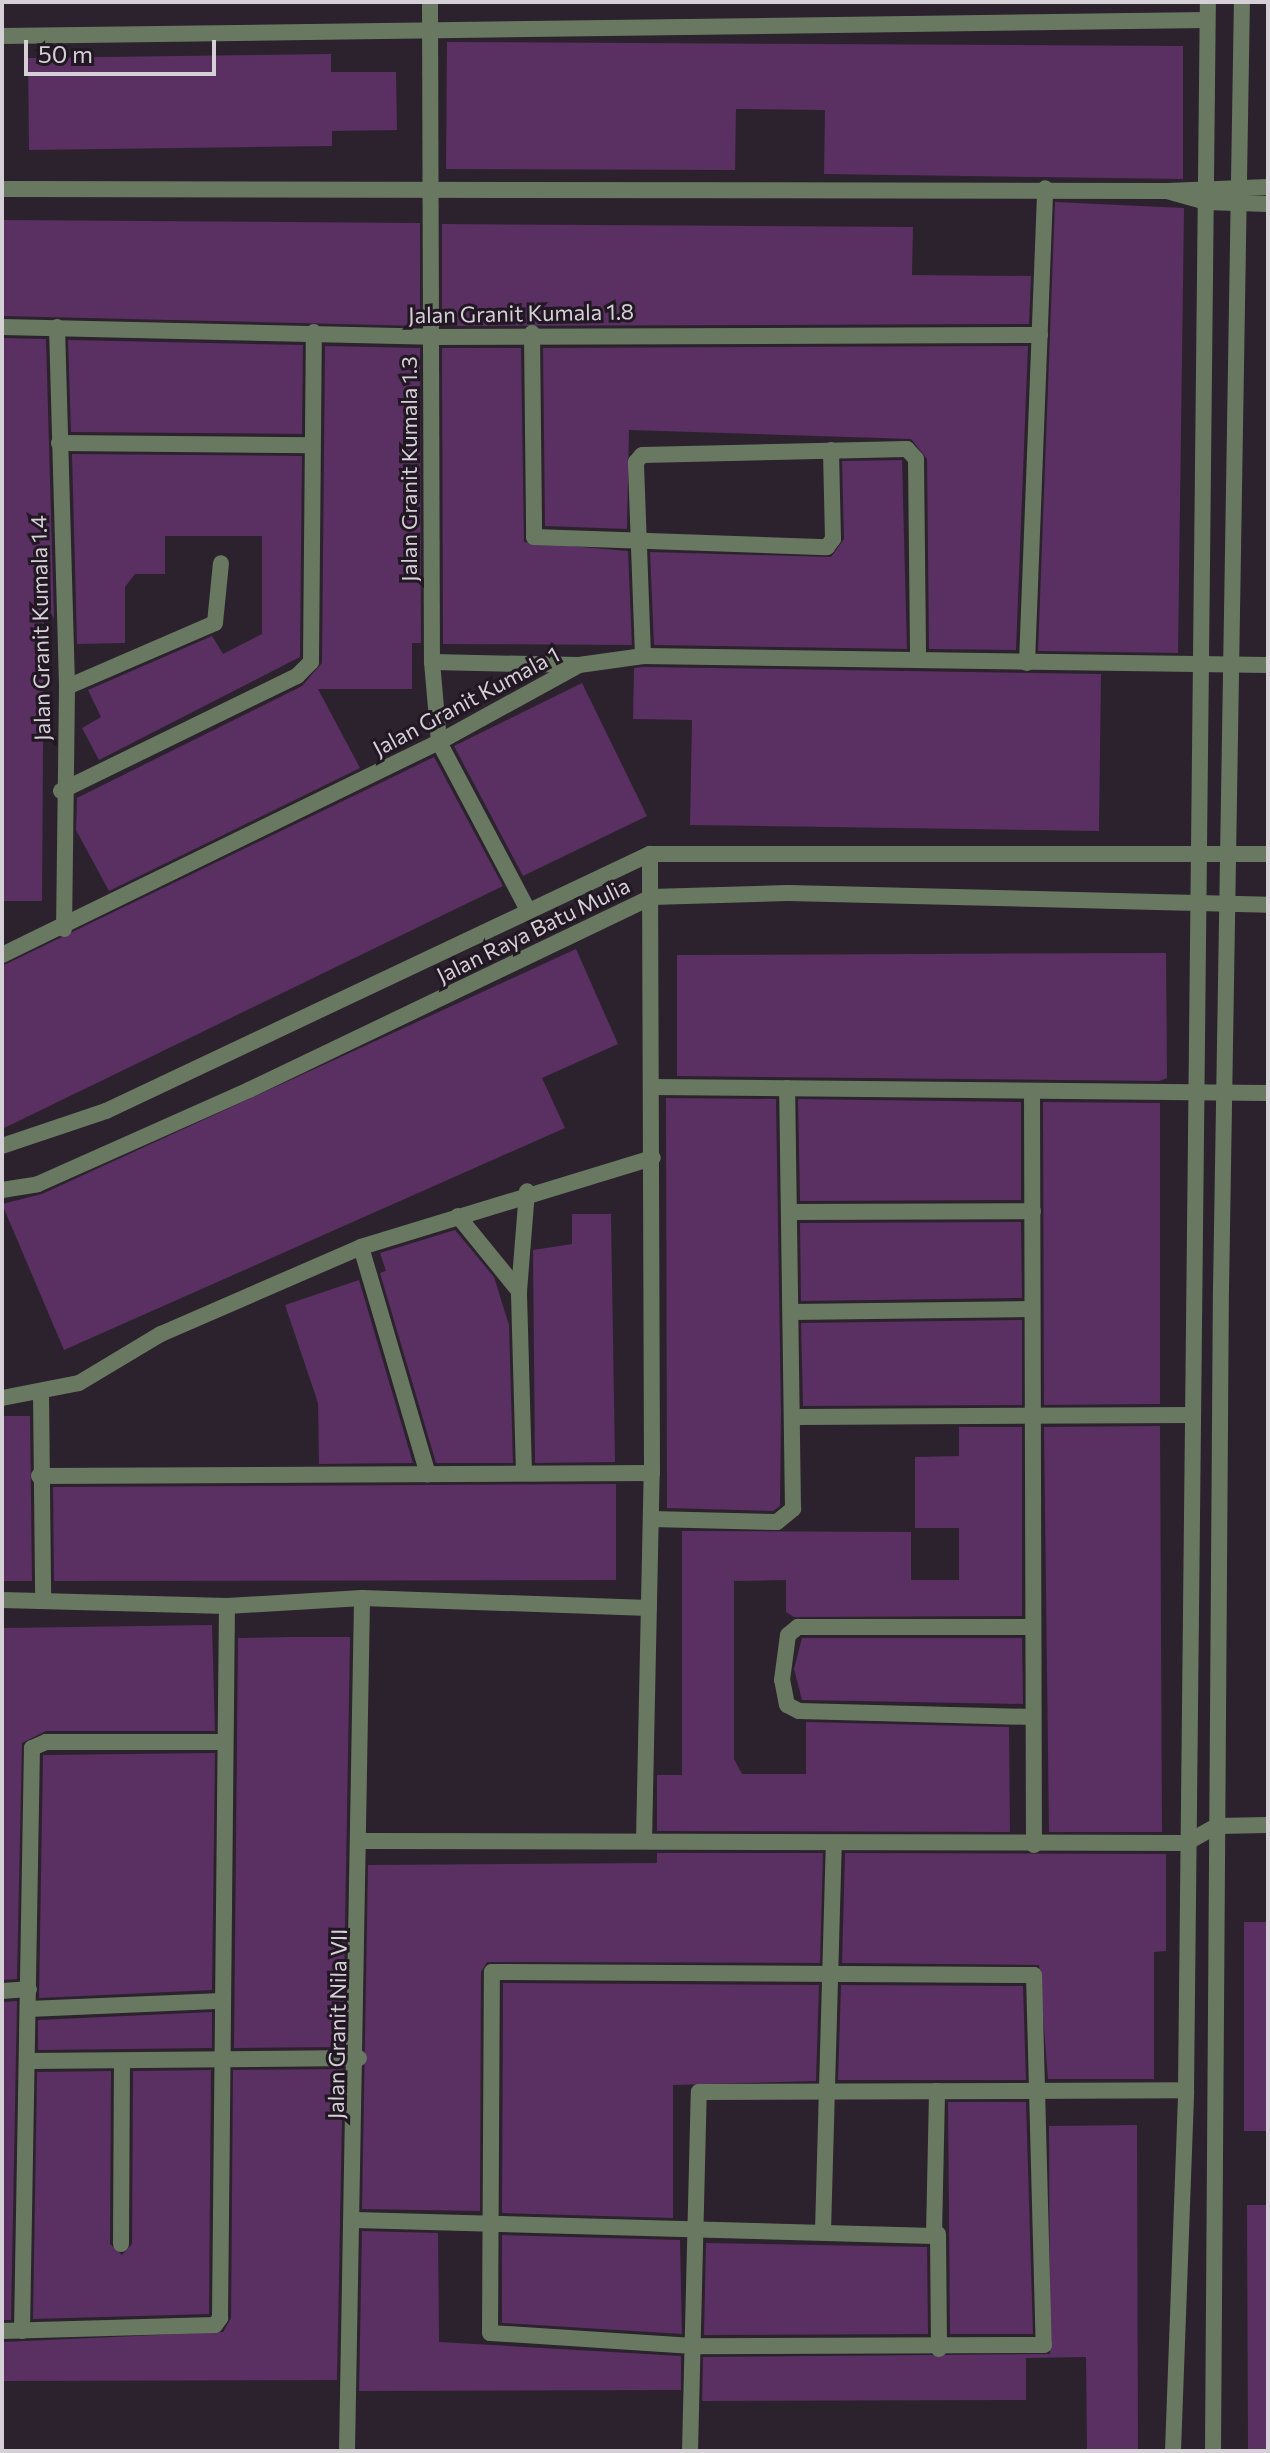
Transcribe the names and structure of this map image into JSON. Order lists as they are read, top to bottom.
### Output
{
  "streets": {
    "street": [
      "Jalan Granit Kumala 1.8",
      "Jalan Granit Kumala 1.3",
      "Jalan Granit Kumala 1.4",
      "Jalan Granit Kumala 1",
      "Jalan Raya Batu Mulia",
      "Jalan Granit Nila VII"
    ]
  },
  "crossings": [
    ["Jalan Granit Kumala 1.8", "Jalan Granit Kumala 1.3"],
    ["Jalan Granit Kumala 1.8", "Jalan Granit Kumala 1.4"],
    ["Jalan Granit Kumala 1.3", "Jalan Granit Kumala 1"],
    ["Jalan Granit Kumala 1.4", "Jalan Granit Kumala 1"]
  ],
  "scale_bar": "50 m"
}
